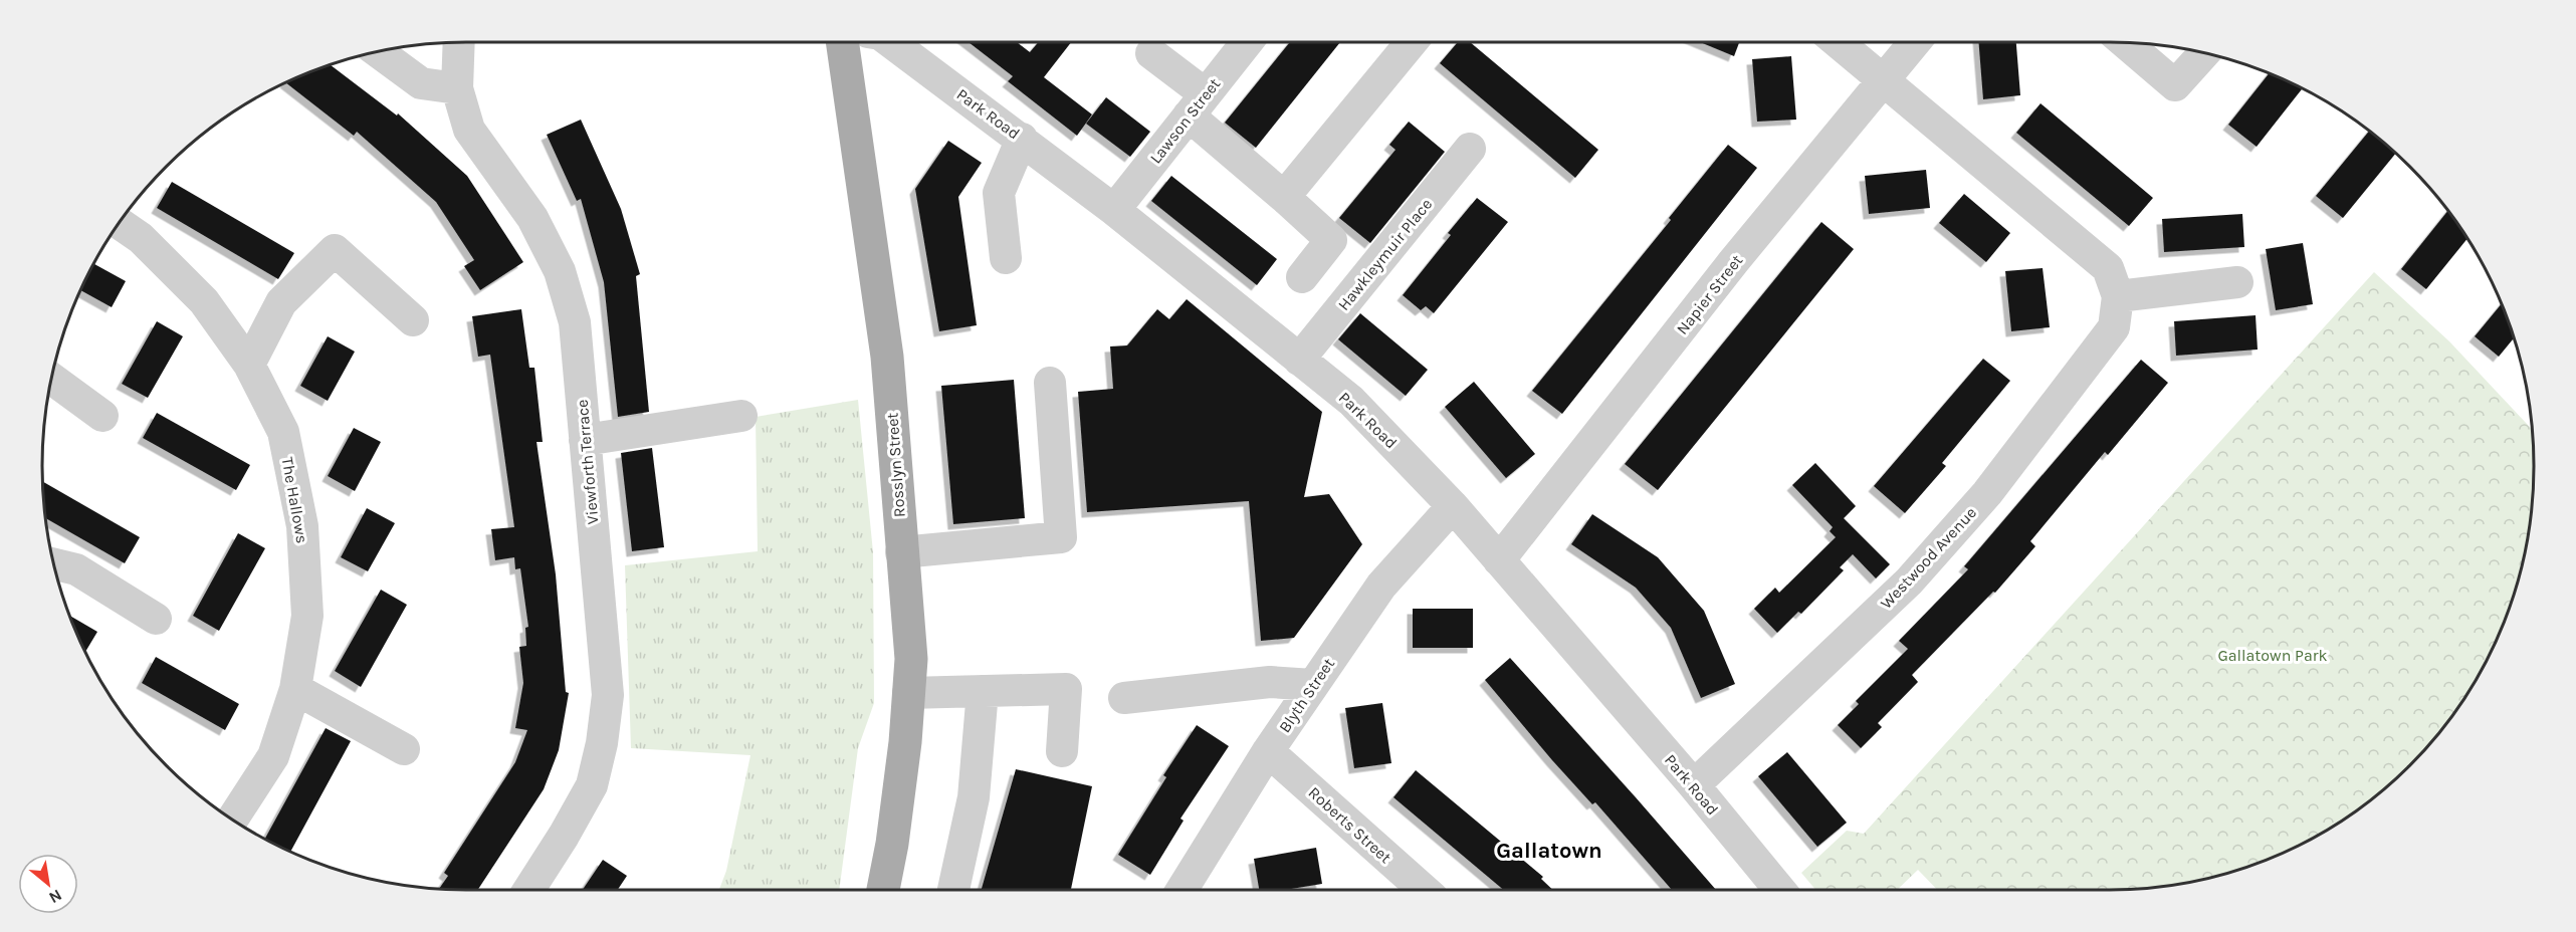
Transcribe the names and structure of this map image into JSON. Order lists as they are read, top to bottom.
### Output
{
  "streets": {
    "main road": ["Rosslyn Street"],
    "street": [
      "Park Road",
      "Lawson Street",
      "Hawkleymuir Place",
      "Napier Street",
      "Viewforth Terrace",
      "The Hallows",
      "Westwood Avenue",
      "Blyth Street",
      "Roberts Street"
    ]
  },
  "crossings": [
    ["Park Road", "Lawson Street"],
    ["Park Road", "Hawkleymuir Place"],
    ["Park Road", "Napier Street"],
    ["Park Road", "Westwood Avenue"],
    ["Park Road", "Blyth Street"],
    ["Napier Street", "Westwood Avenue"],
    ["Blyth Street", "Roberts Street"]
  ],
  "districts": ["Gallatown"],
  "parks": ["Gallatown Park"],
  "north": "bottom right"
}
